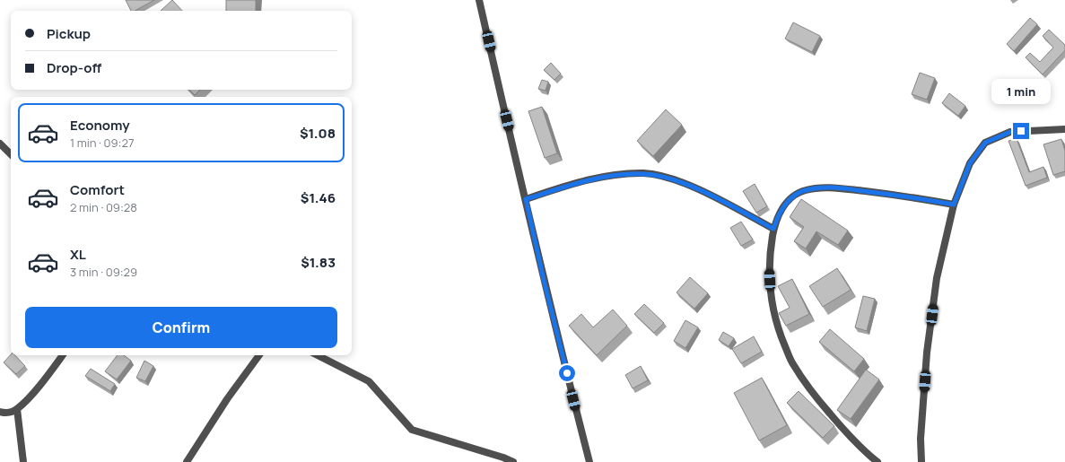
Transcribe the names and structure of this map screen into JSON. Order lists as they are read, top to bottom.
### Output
{
  "page": {
    "banner": ["Pickup", "Drop-off"],
    "bubble": "1 min",
    "list": [
      {
        "name": "Economy",
        "note": "1 min · 09:27",
        "value": "$1.08"
      },
      {
        "name": "Comfort",
        "note": "2 min · 09:28",
        "value": "$1.46"
      },
      {
        "name": "XL",
        "note": "3 min · 09:29",
        "value": "$1.83"
      }
    ],
    "buttons": "Confirm"
  }
}
